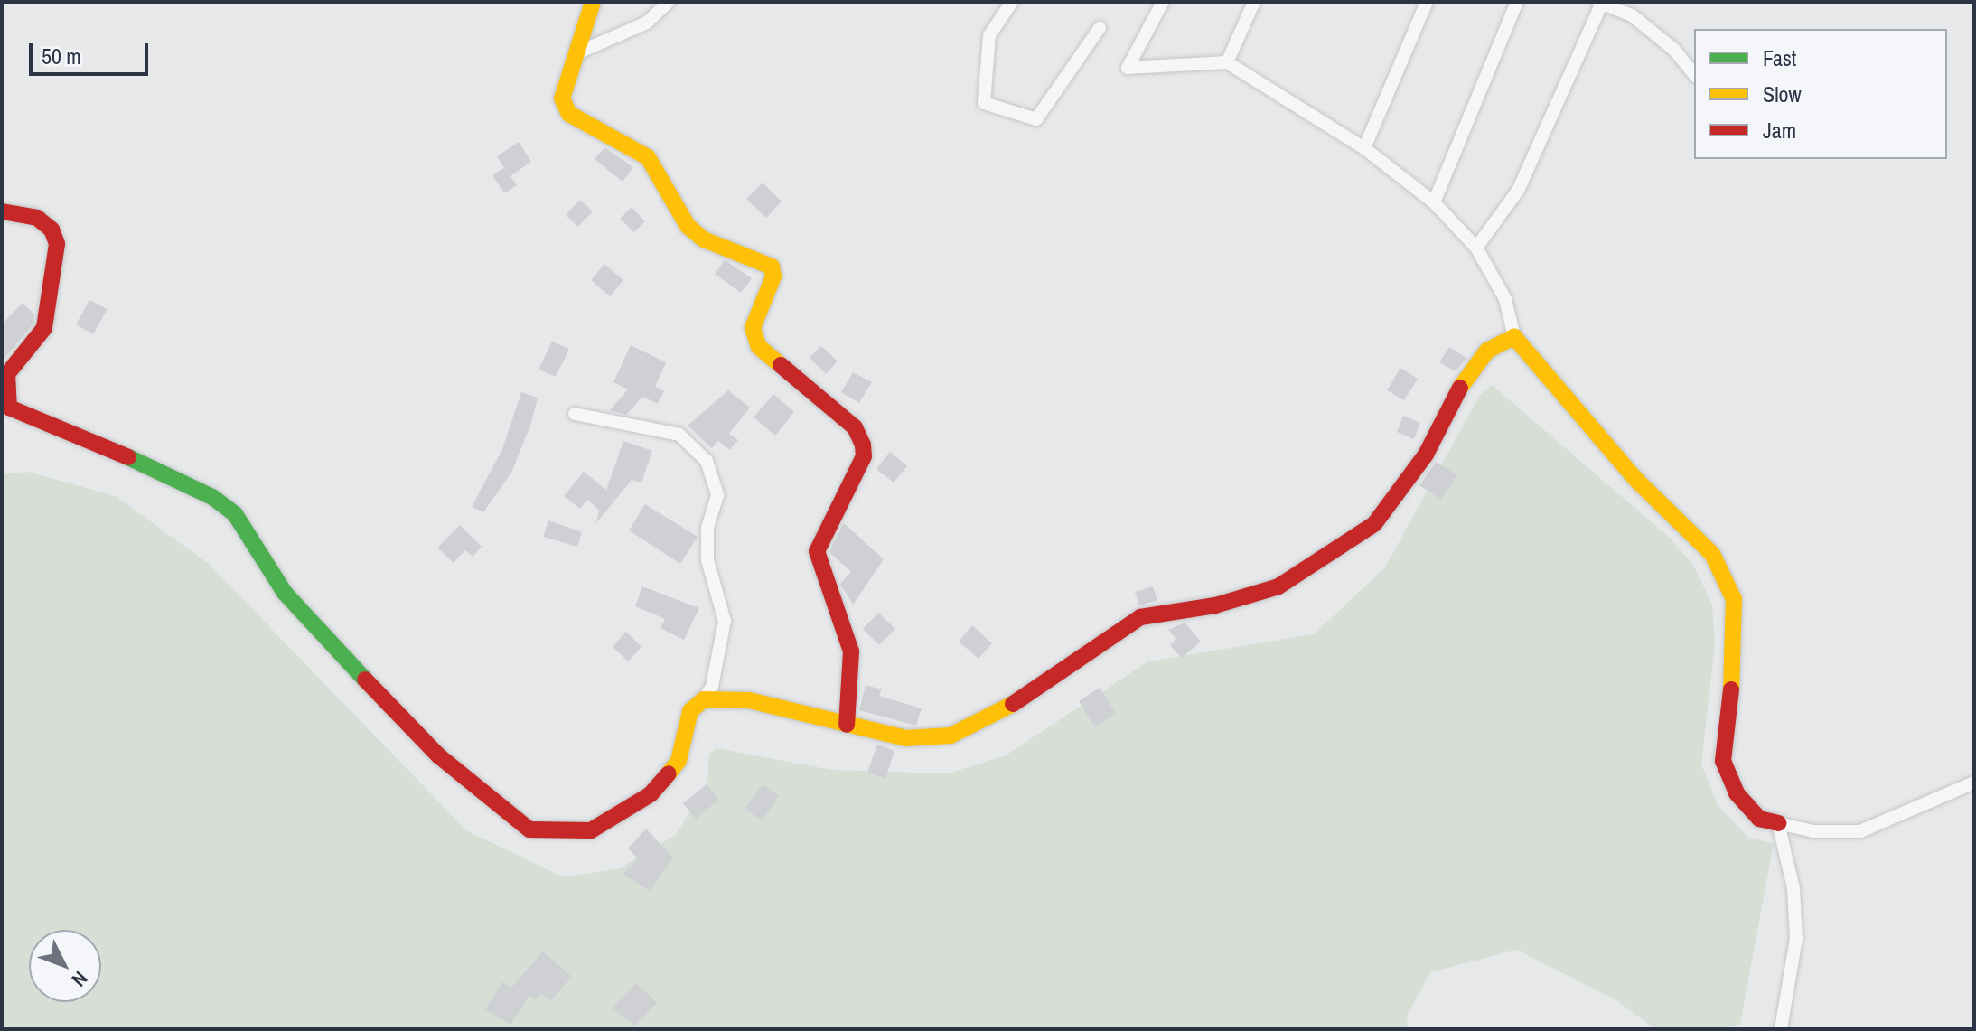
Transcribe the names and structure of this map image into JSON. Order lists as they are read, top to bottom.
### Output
{
  "legend": ["Fast", "Slow", "Jam"],
  "scale_bar": "50 m",
  "north": "bottom right"
}
